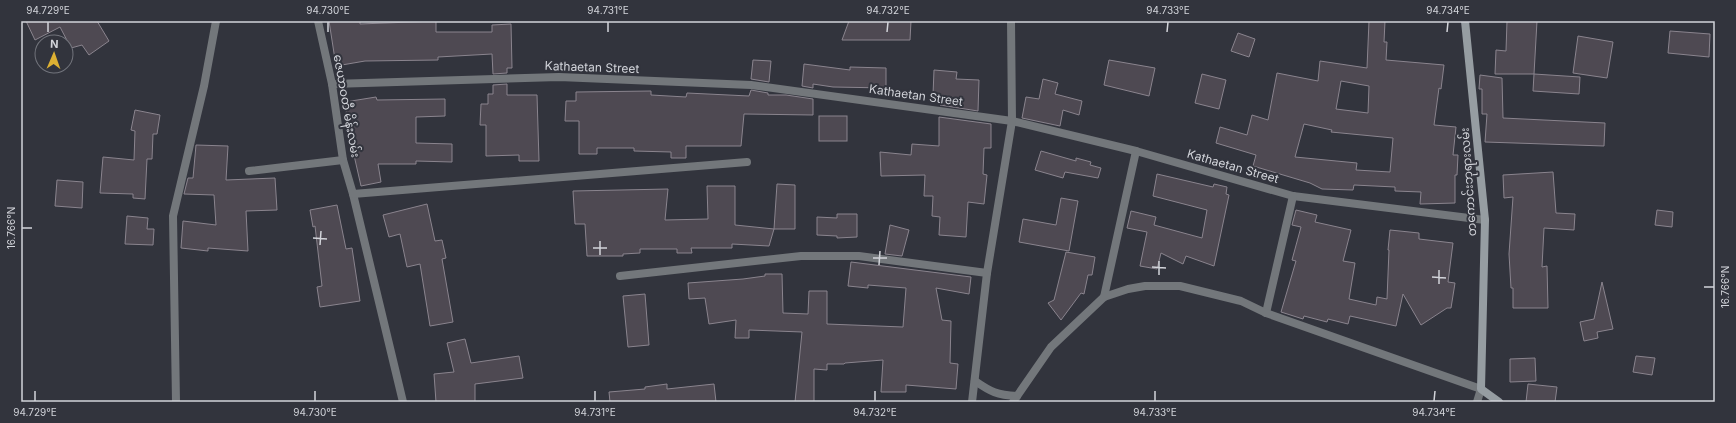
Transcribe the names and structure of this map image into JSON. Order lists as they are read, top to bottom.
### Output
{
  "streets": {
    "main road": ["တကောင်းဘုရားလမ်း"],
    "street": ["Kathaetan Street", "ဇေယာဝတီ မိန်းလမ်း"]
  },
  "crossings": [
    ["Kathaetan Street", "ဇေယာဝတီ မိန်းလမ်း"],
    ["Kathaetan Street", "တကောင်းဘုရားလမ်း"]
  ],
  "north": "top",
  "coordinates": [
    "94.729°E",
    "94.730°E",
    "94.731°E",
    "94.732°E",
    "94.733°E",
    "94.734°E",
    "16.766°N"
  ]
}
